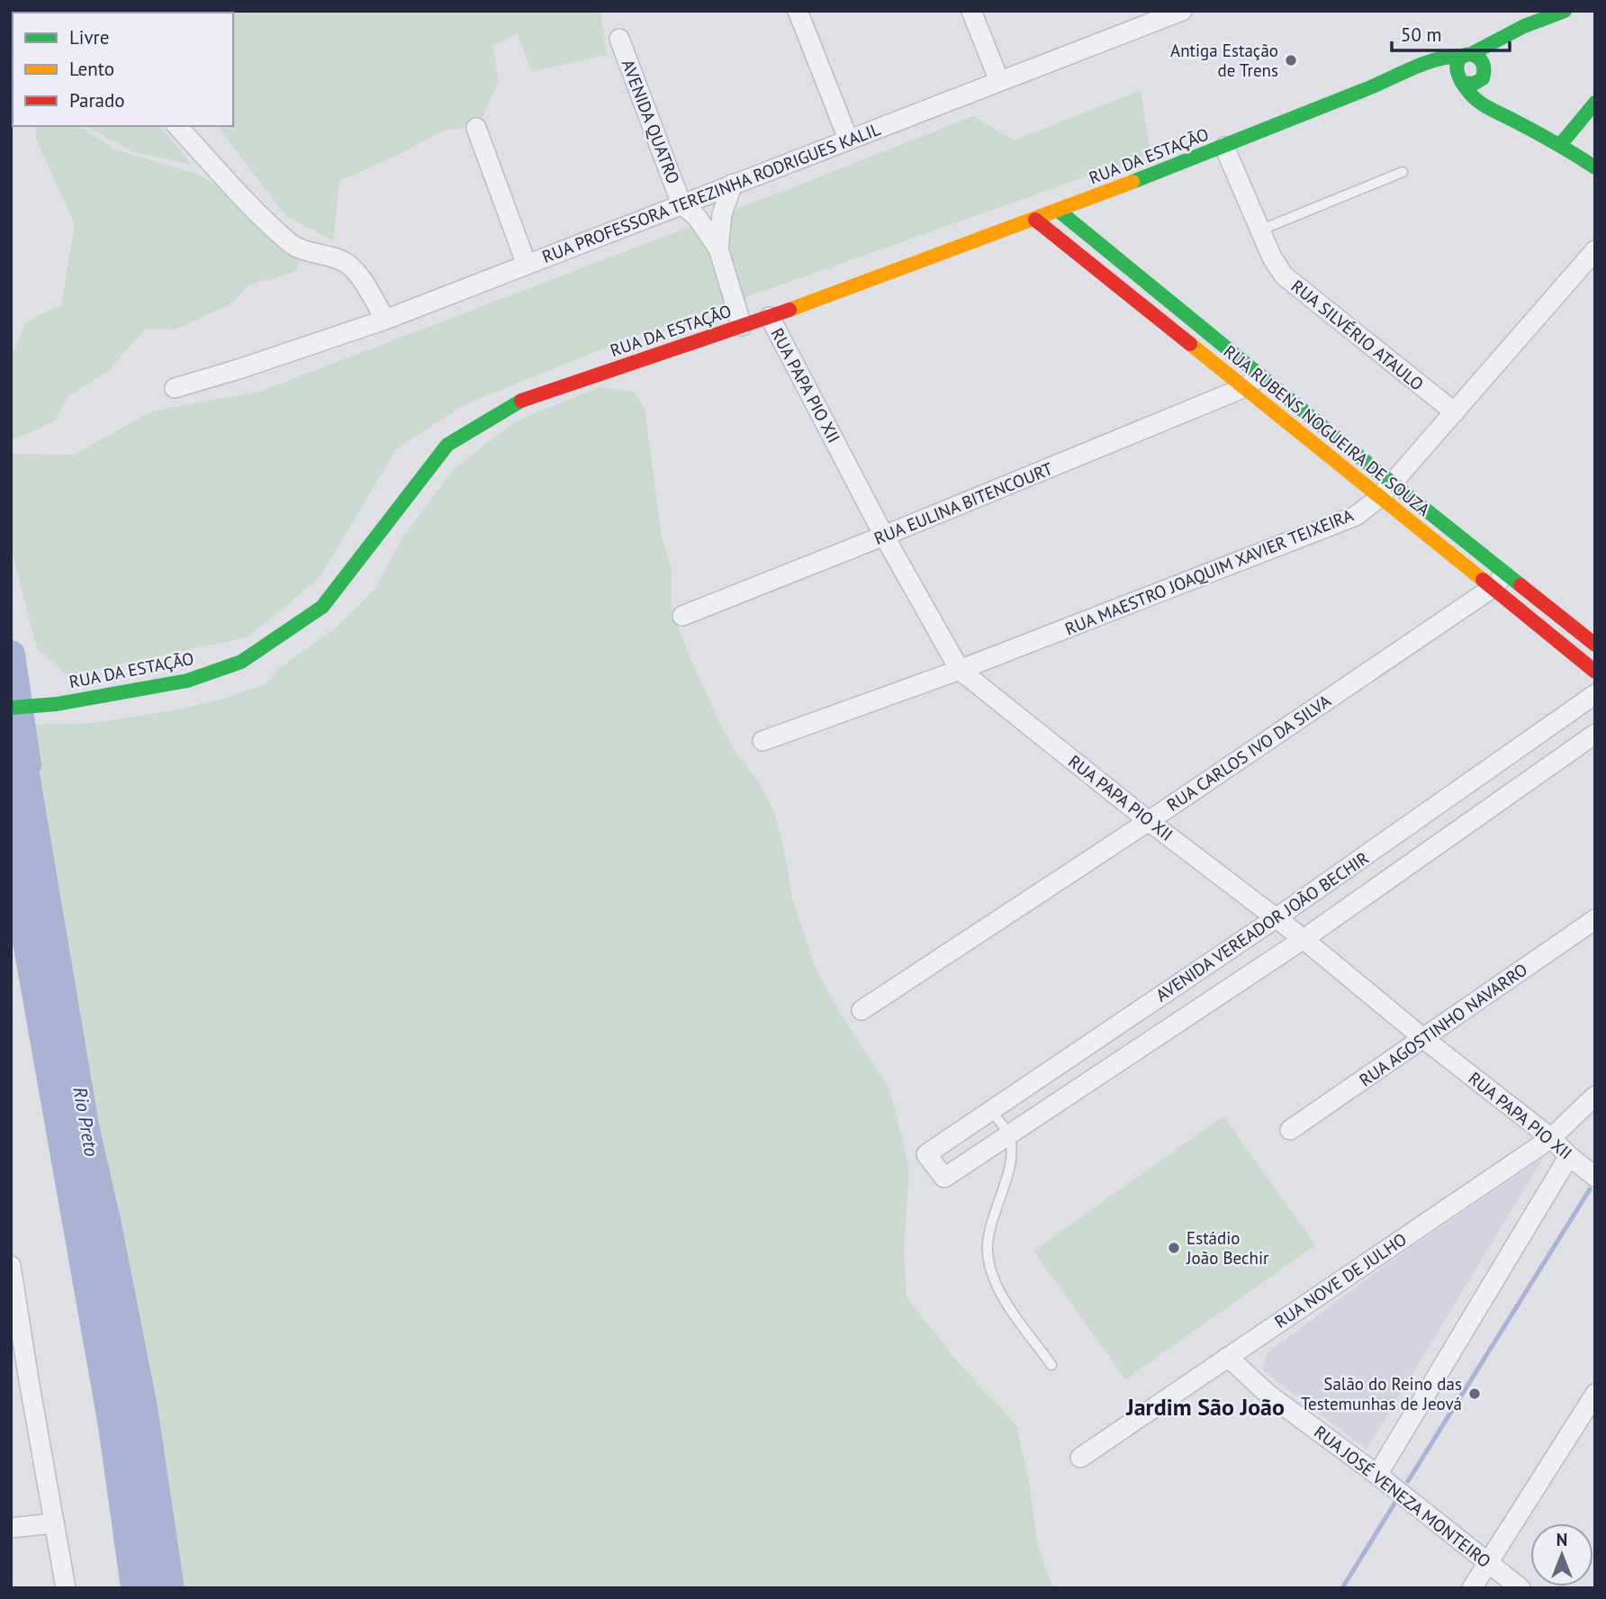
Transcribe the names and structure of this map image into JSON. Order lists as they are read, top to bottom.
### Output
{
  "streets": {
    "main road": ["RUA DA ESTAÇÃO", "RUA RUBENS NOGUEIRA DE SOUZA"],
    "street": [
      "AVENIDA QUATRO",
      "RUA PROFESSORA TEREZINHA RODRIGUES KALIL",
      "RUA SILVÉRIO ATAULO",
      "RUA PAPA PIO XII",
      "RUA EULINA BITENCOURT",
      "RUA MAESTRO JOAQUIM XAVIER TEIXEIRA",
      "RUA CARLOS IVO DA SILVA",
      "AVENIDA VEREADOR JOÃO BECHIR",
      "RUA AGOSTINHO NAVARRO",
      "RUA NOVE DE JULHO",
      "RUA JOSÉ VENEZA MONTEIRO"
    ]
  },
  "crossings": [
    ["AVENIDA QUATRO", "RUA PROFESSORA TEREZINHA RODRIGUES KALIL"],
    ["RUA DA ESTAÇÃO", "RUA SILVÉRIO ATAULO"],
    ["RUA DA ESTAÇÃO", "RUA PAPA PIO XII"],
    ["RUA DA ESTAÇÃO", "RUA RUBENS NOGUEIRA DE SOUZA"],
    ["RUA SILVÉRIO ATAULO", "RUA MAESTRO JOAQUIM XAVIER TEIXEIRA"],
    ["RUA PAPA PIO XII", "RUA EULINA BITENCOURT"],
    ["RUA PAPA PIO XII", "RUA MAESTRO JOAQUIM XAVIER TEIXEIRA"],
    ["RUA PAPA PIO XII", "RUA CARLOS IVO DA SILVA"],
    ["RUA PAPA PIO XII", "AVENIDA VEREADOR JOÃO BECHIR"],
    ["RUA PAPA PIO XII", "RUA AGOSTINHO NAVARRO"],
    ["RUA PAPA PIO XII", "RUA NOVE DE JULHO"],
    ["RUA RUBENS NOGUEIRA DE SOUZA", "RUA EULINA BITENCOURT"],
    ["RUA RUBENS NOGUEIRA DE SOUZA", "RUA MAESTRO JOAQUIM XAVIER TEIXEIRA"],
    ["RUA RUBENS NOGUEIRA DE SOUZA", "RUA CARLOS IVO DA SILVA"],
    ["RUA NOVE DE JULHO", "RUA JOSÉ VENEZA MONTEIRO"]
  ],
  "districts": ["Jardim São João"],
  "water": ["Rio Preto"],
  "places": ["Antiga Estação de Trens", "Estádio João Bechir", "Salão do Reino das Testemunhas de Jeová"],
  "legend": ["Livre", "Lento", "Parado"],
  "scale_bar": "50 m",
  "north": "top"
}
